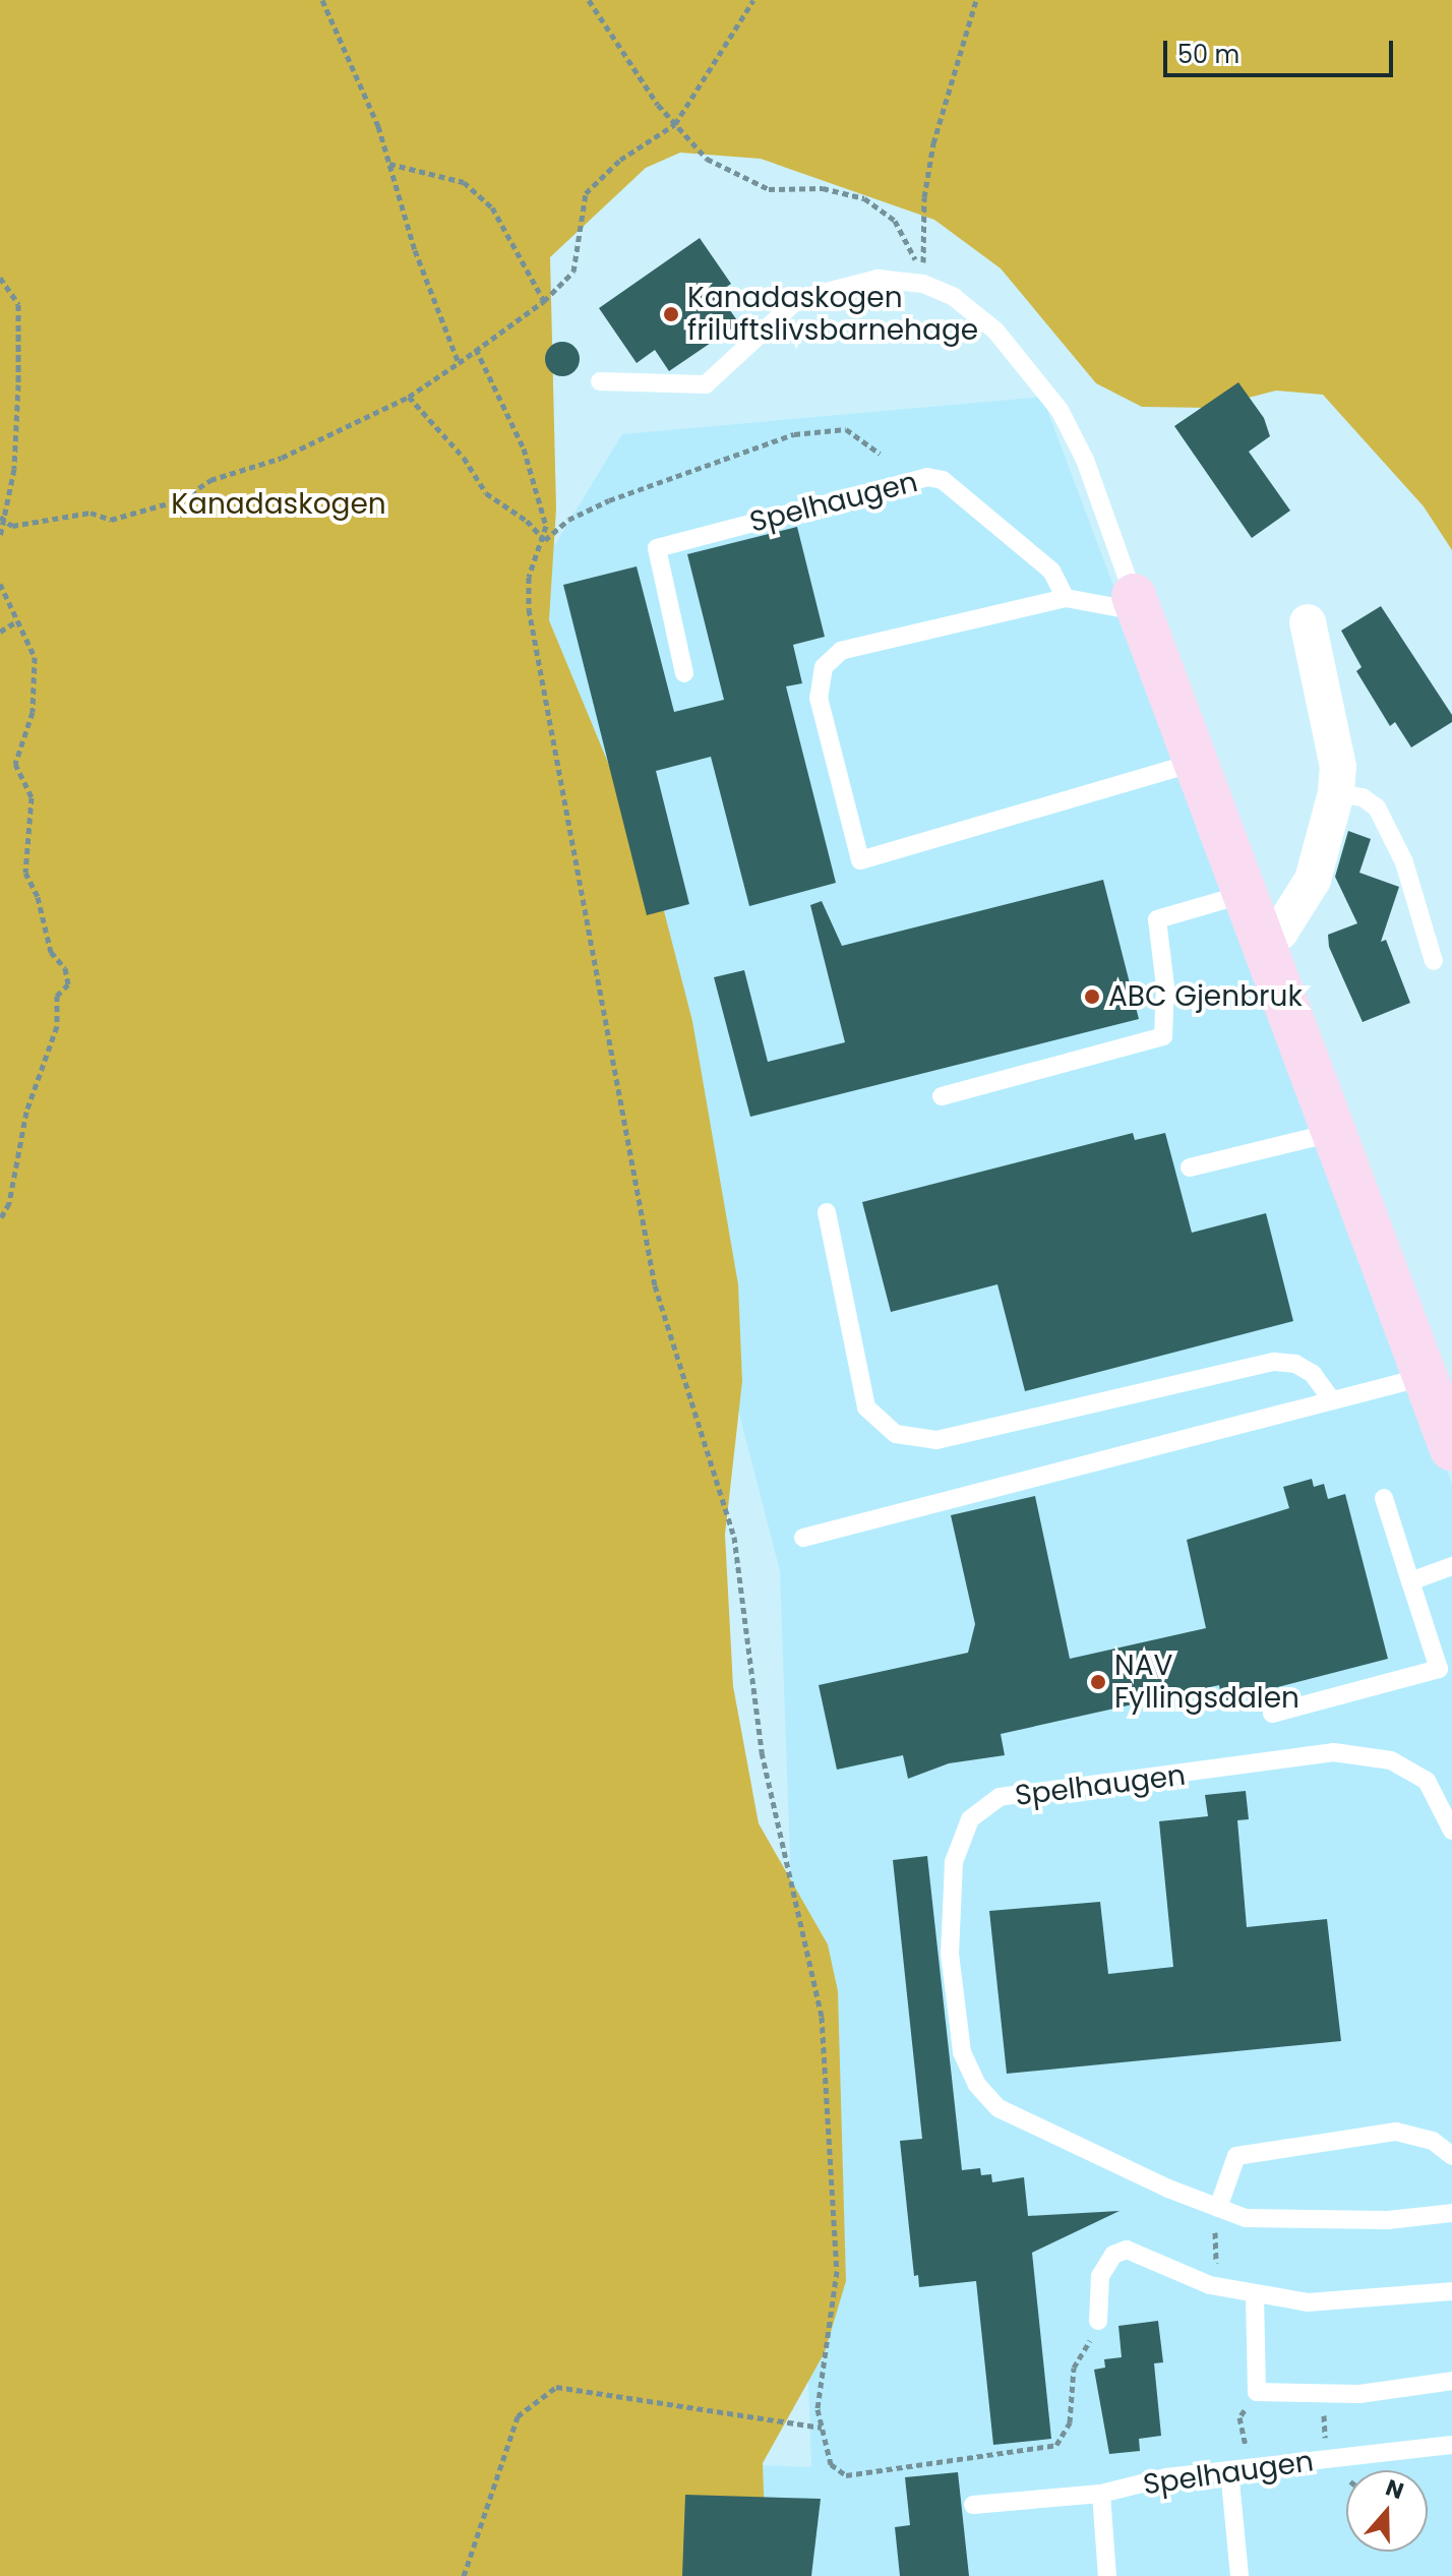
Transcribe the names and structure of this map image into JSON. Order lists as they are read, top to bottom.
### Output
{
  "streets": {
    "lane": ["Spelhaugen"]
  },
  "parks": ["Kanadaskogen"],
  "places": ["Kanadaskogen friluftslivsbarnehage", "ABC Gjenbruk", "NAV Fyllingsdalen"],
  "scale_bar": "50 m",
  "north": "top"
}
